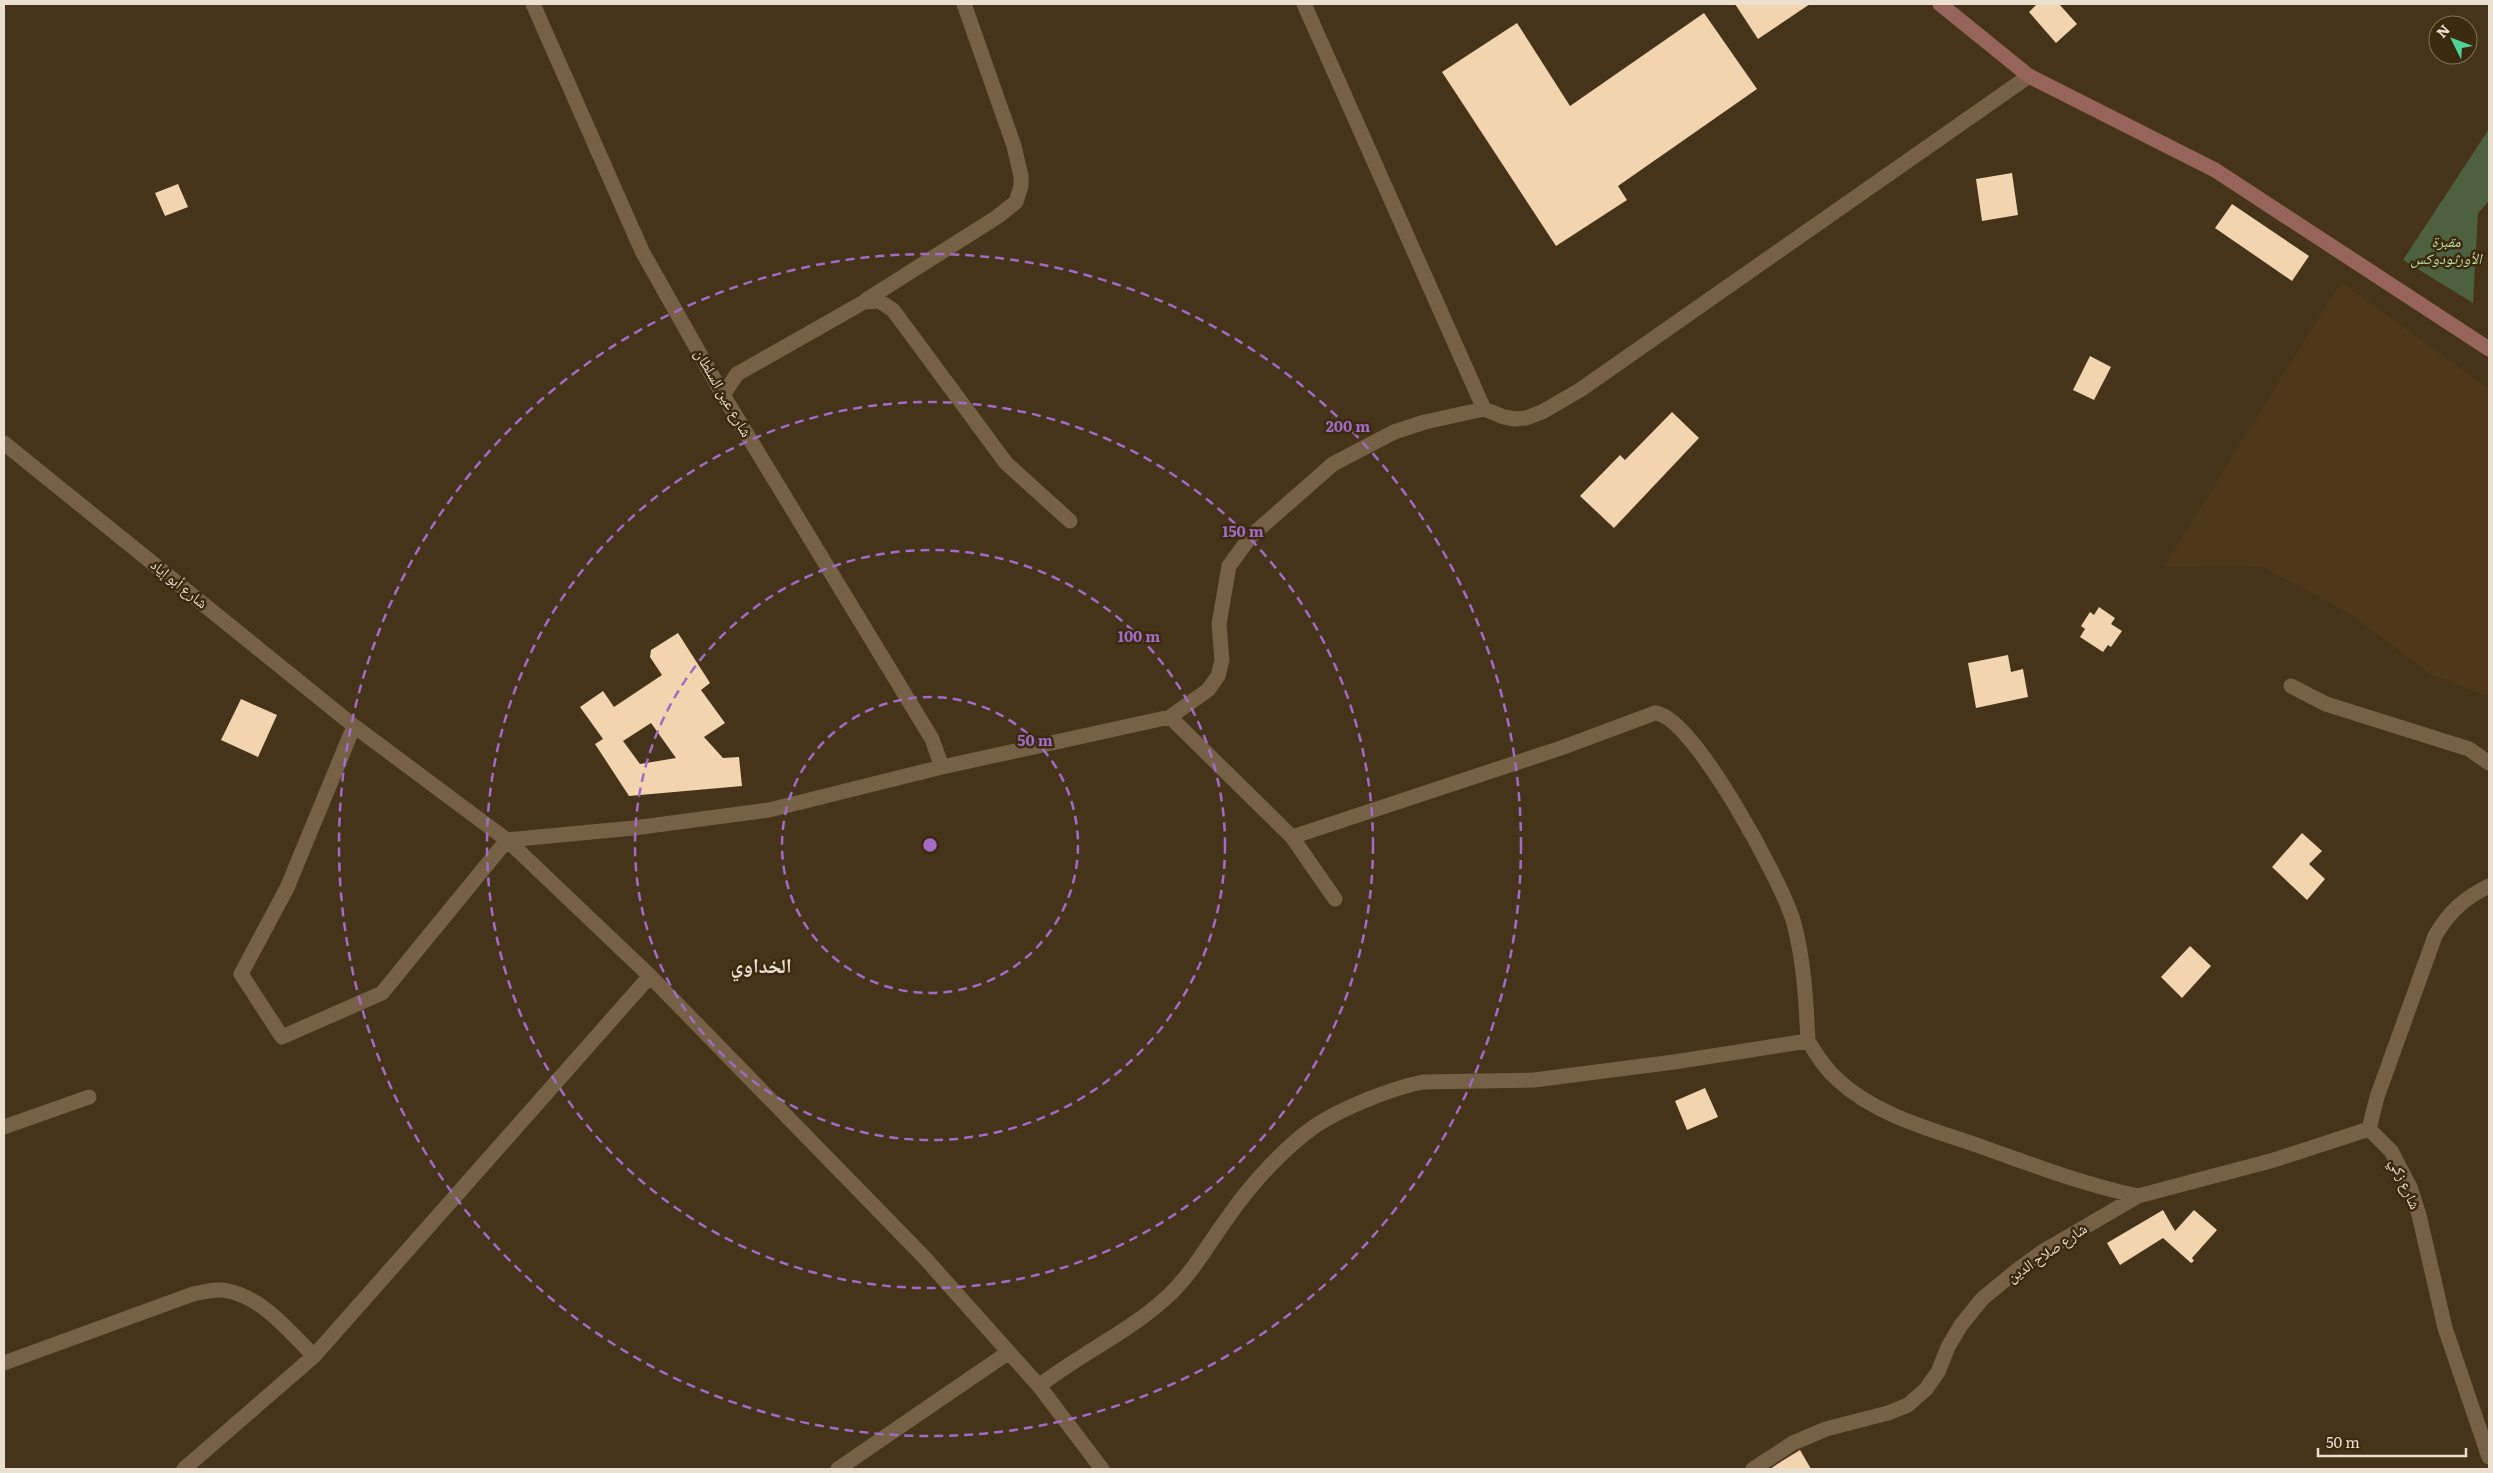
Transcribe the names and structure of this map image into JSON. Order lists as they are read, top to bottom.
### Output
{
  "streets": {
    "street": [
      "شارع عين السلطان",
      "شارع أبو إياد",
      "شارع زكي",
      "شارع صلاح الدين"
    ]
  },
  "crossings": [
    ["شارع زكي", "شارع صلاح الدين"]
  ],
  "districts": ["الخداوي"],
  "parks": ["مقبرة الأورثودوكس"],
  "scale_bar": "50 m",
  "north": "top left",
  "rings": [
    "200 m",
    "150 m",
    "100 m",
    "50 m"
  ]
}
